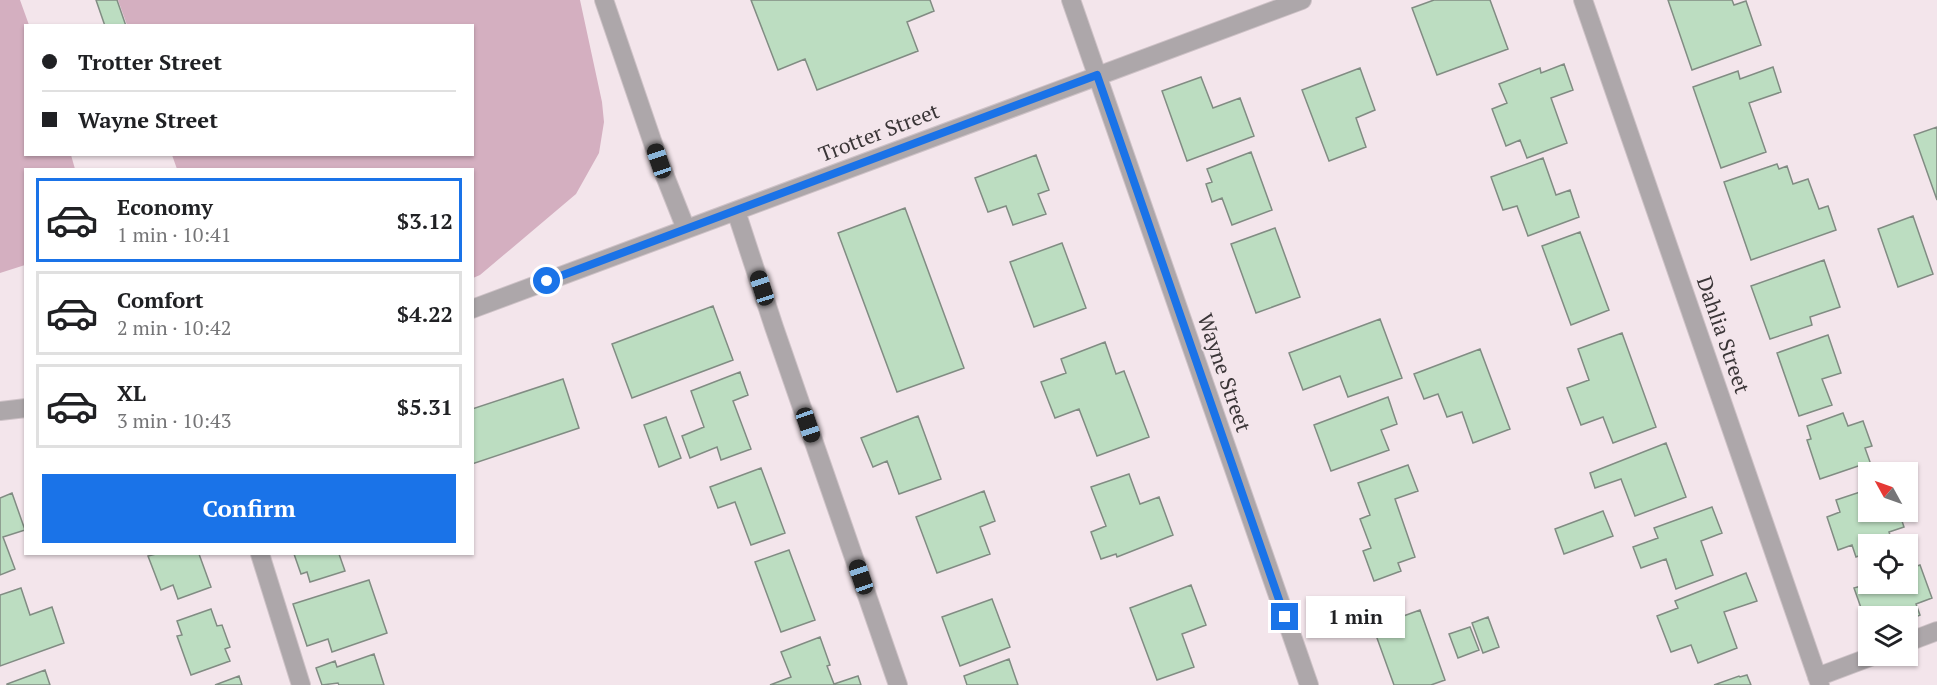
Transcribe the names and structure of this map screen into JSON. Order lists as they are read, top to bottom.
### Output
{
  "streets": {
    "street": ["Trotter Street", "Dahlia Street", "Wayne Street"]
  },
  "crossings": [
    ["Trotter Street", "Wayne Street"]
  ],
  "north": "top left",
  "page": {
    "banner": ["Trotter Street", "Wayne Street"],
    "list": [
      {
        "name": "Economy",
        "note": "1 min · 10:41",
        "value": "$3.12"
      },
      {
        "name": "Comfort",
        "note": "2 min · 10:42",
        "value": "$4.22"
      },
      {
        "name": "XL",
        "note": "3 min · 10:43",
        "value": "$5.31"
      }
    ],
    "buttons": "Confirm",
    "bubble": "1 min"
  }
}
